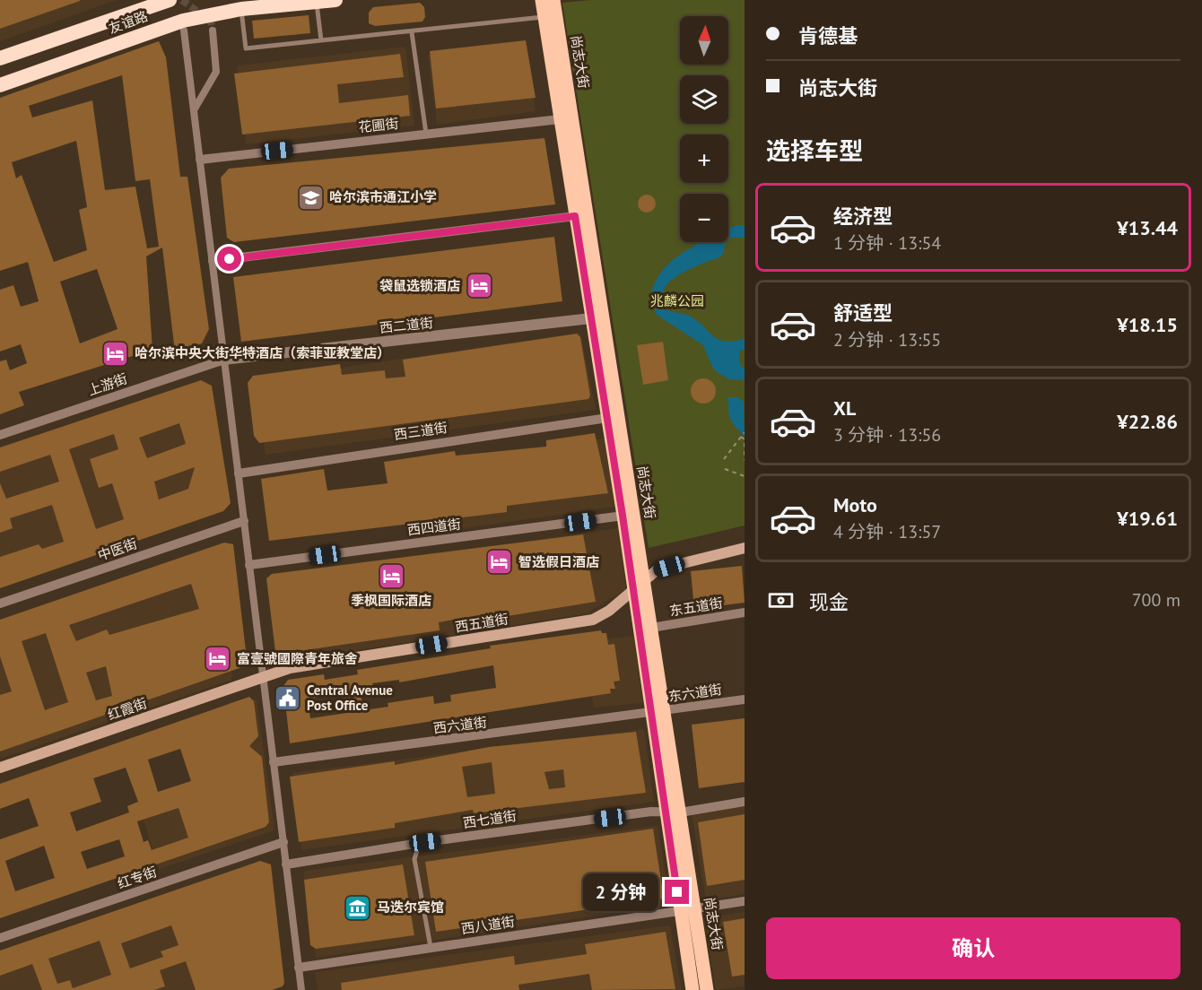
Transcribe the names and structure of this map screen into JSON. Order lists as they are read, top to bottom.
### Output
{
  "streets": {
    "highway": ["友谊路"],
    "main road": ["尚志大街", "西五道街", "红霞街"],
    "street": [
      "花圃街",
      "西二道街",
      "上游街",
      "西三道街",
      "西四道街",
      "中医街",
      "东五道街",
      "东六道街",
      "西六道街",
      "西七道街",
      "红专街",
      "西八道街"
    ]
  },
  "crossings": [
    ["尚志大街", "花圃街"],
    ["尚志大街", "西二道街"],
    ["尚志大街", "西三道街"],
    ["尚志大街", "西四道街"],
    ["尚志大街", "东五道街"],
    ["尚志大街", "西五道街"],
    ["尚志大街", "东六道街"],
    ["尚志大街", "西六道街"],
    ["尚志大街", "西七道街"],
    ["尚志大街", "西八道街"],
    ["西二道街", "上游街"],
    ["西五道街", "红霞街"],
    ["东六道街", "西六道街"]
  ],
  "parks": ["兆麟公园"],
  "places": {
    "school or university": ["哈尔滨市通江小学"],
    "hotel": [
      "袋鼠选锁酒店",
      "哈尔滨中央大街华特酒店（索菲亚教堂店）",
      "智选假日酒店",
      "季枫国际酒店",
      "富壹號國際青年旅舍"
    ],
    "public building": ["Central Avenue Post Office"],
    "museum": ["马迭尔宾馆"]
  },
  "north": "top",
  "page": {
    "banner": ["肯德基", "尚志大街"],
    "map_buttons": ["+", "−"],
    "heading": "选择车型",
    "list": [
      {
        "name": "经济型",
        "note": "1 分钟 · 13:54",
        "value": "¥13.44"
      },
      {
        "name": "舒适型",
        "note": "2 分钟 · 13:55",
        "value": "¥18.15"
      },
      {
        "name": "XL",
        "note": "3 分钟 · 13:56",
        "value": "¥22.86"
      },
      {
        "name": "Moto",
        "note": "4 分钟 · 13:57",
        "value": "¥19.61"
      }
    ],
    "pay": ["现金", "700 m"],
    "bubble": "2 分钟",
    "buttons": "确认"
  }
}
